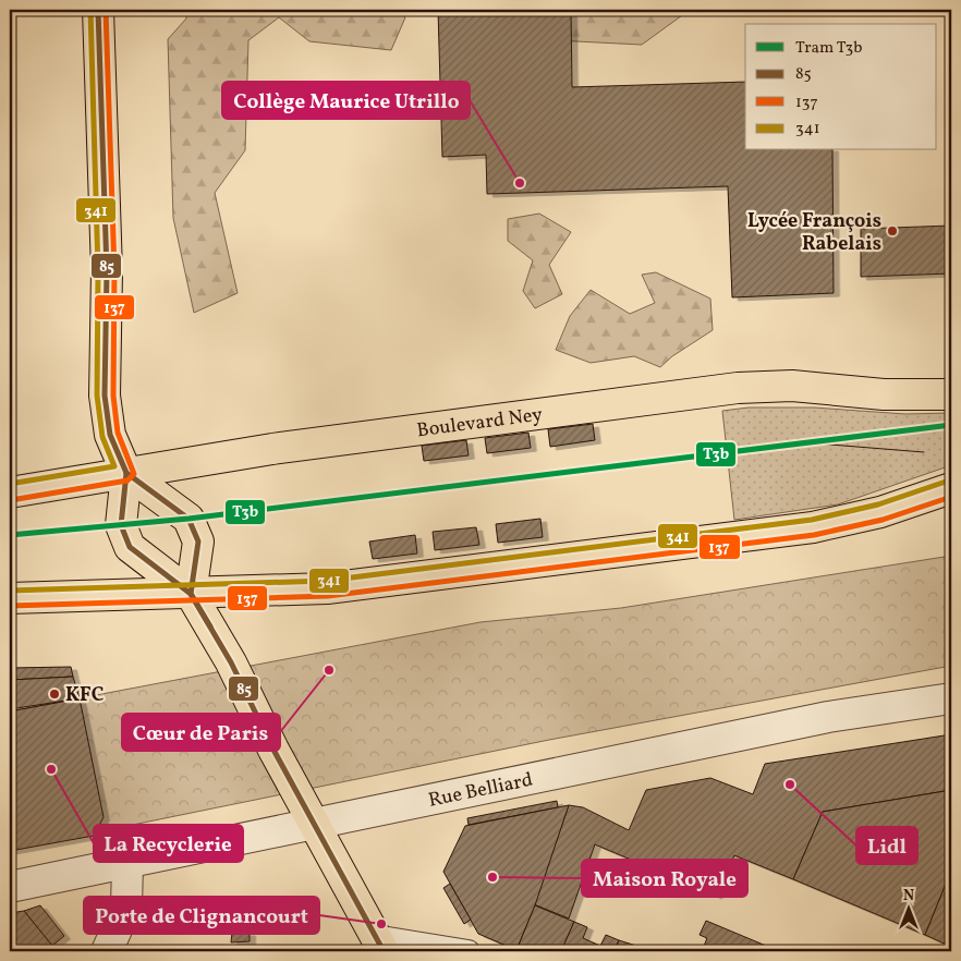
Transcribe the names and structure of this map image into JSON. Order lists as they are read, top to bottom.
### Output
{
  "streets": {
    "main road": ["Boulevard Ney"],
    "street": ["Rue Belliard"]
  },
  "places": [
    "Collège Maurice Utrillo",
    "Lycée François Rabelais",
    "Cœur de Paris",
    "KFC",
    "La Recyclerie",
    "Lidl",
    "Maison Royale",
    "Porte de Clignancourt"
  ],
  "lines": [
    "transit line 85",
    "transit line 137",
    "transit line 341",
    "tram line T3b"
  ],
  "legend": [
    "Tram T3b",
    "85",
    "137",
    "341"
  ],
  "north": "top"
}
